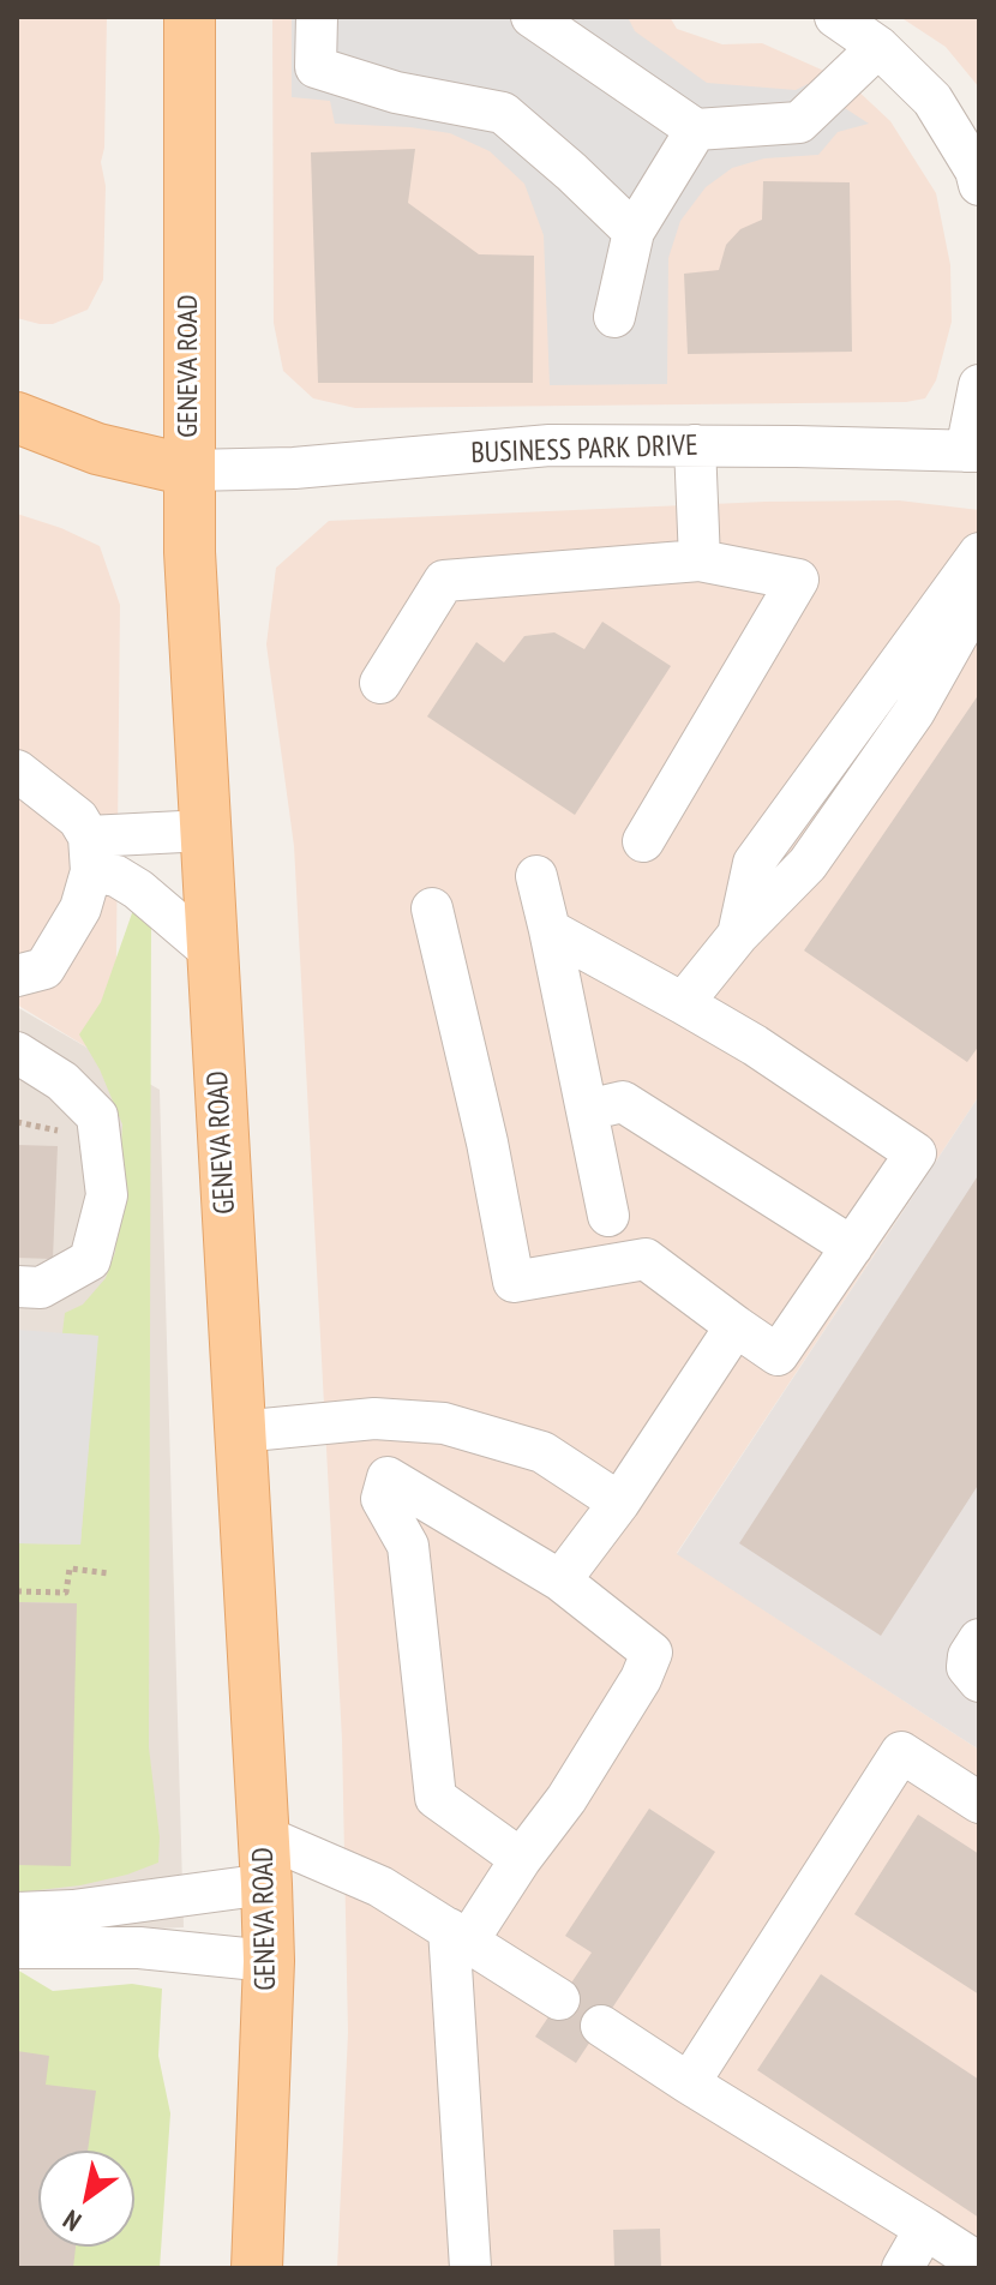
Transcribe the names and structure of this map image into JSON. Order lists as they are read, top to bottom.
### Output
{
  "streets": {
    "main road": ["GENEVA ROAD"],
    "street": ["BUSINESS PARK DRIVE"]
  },
  "crossings": [
    ["GENEVA ROAD", "BUSINESS PARK DRIVE"]
  ],
  "north": "bottom left"
}
